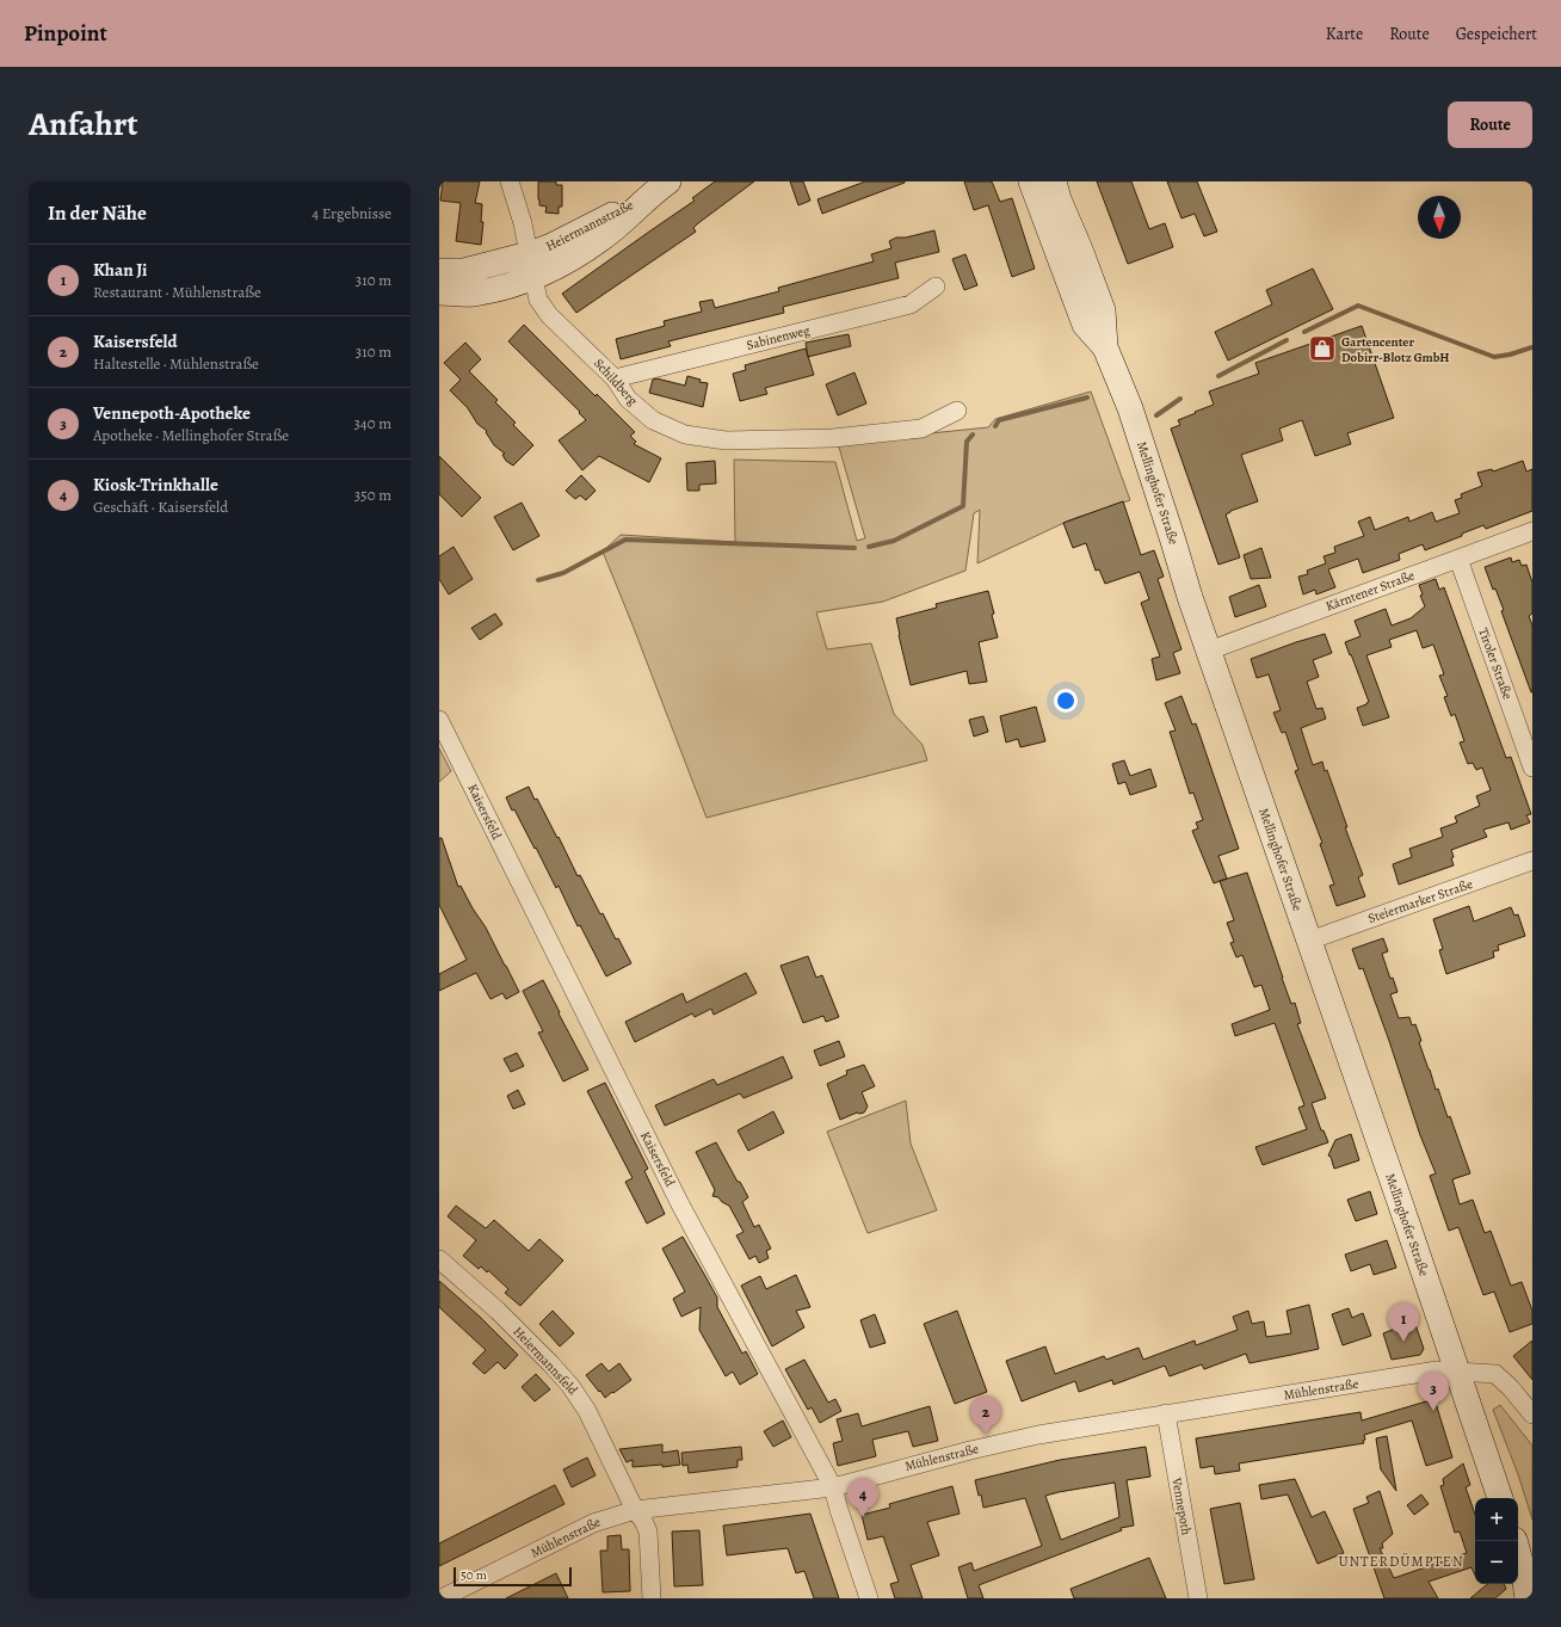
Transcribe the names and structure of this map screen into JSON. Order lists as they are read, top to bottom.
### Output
{
  "streets": {
    "main road": ["Heiermannstraße", "Mellinghofer Straße"],
    "street": [
      "Sabinenweg",
      "Schildberg",
      "Kärntener Straße",
      "Tiroler Straße",
      "Kaisersfeld",
      "Steiermarker Straße",
      "Heiermannsfeld",
      "Mühlenstraße",
      "Vennepoth"
    ]
  },
  "crossings": [
    ["Heiermannstraße", "Schildberg"],
    ["Sabinenweg", "Schildberg"],
    ["Mellinghofer Straße", "Kärntener Straße"],
    ["Mellinghofer Straße", "Steiermarker Straße"],
    ["Mellinghofer Straße", "Mühlenstraße"],
    ["Kärntener Straße", "Tiroler Straße"],
    ["Kaisersfeld", "Mühlenstraße"],
    ["Heiermannsfeld", "Mühlenstraße"],
    ["Mühlenstraße", "Vennepoth"]
  ],
  "districts": ["UNTERDÜMPTEN"],
  "places": {
    "shop": ["Gartencenter Dobirr-Blotz GmbH"]
  },
  "scale_bar": "50 m",
  "north": "bottom",
  "page": {
    "header": "Pinpoint",
    "nav": ["Karte", "Route", "Gespeichert"],
    "title": "Anfahrt",
    "buttons": "Route",
    "heading": ["In der Nähe", "4 Ergebnisse"],
    "list": [
      {
        "mark": "1",
        "name": "Khan Ji",
        "note": "Restaurant · Mühlenstraße",
        "value": "310 m"
      },
      {
        "mark": "2",
        "name": "Kaisersfeld",
        "note": "Haltestelle · Mühlenstraße",
        "value": "310 m"
      },
      {
        "mark": "3",
        "name": "Vennepoth-Apotheke",
        "note": "Apotheke · Mellinghofer Straße",
        "value": "340 m"
      },
      {
        "mark": "4",
        "name": "Kiosk-Trinkhalle",
        "note": "Geschäft · Kaisersfeld",
        "value": "350 m"
      }
    ],
    "pins": [
      "1",
      "3",
      "2",
      "4"
    ],
    "map_buttons": ["+", "−"],
    "scale": "50 m"
  }
}
